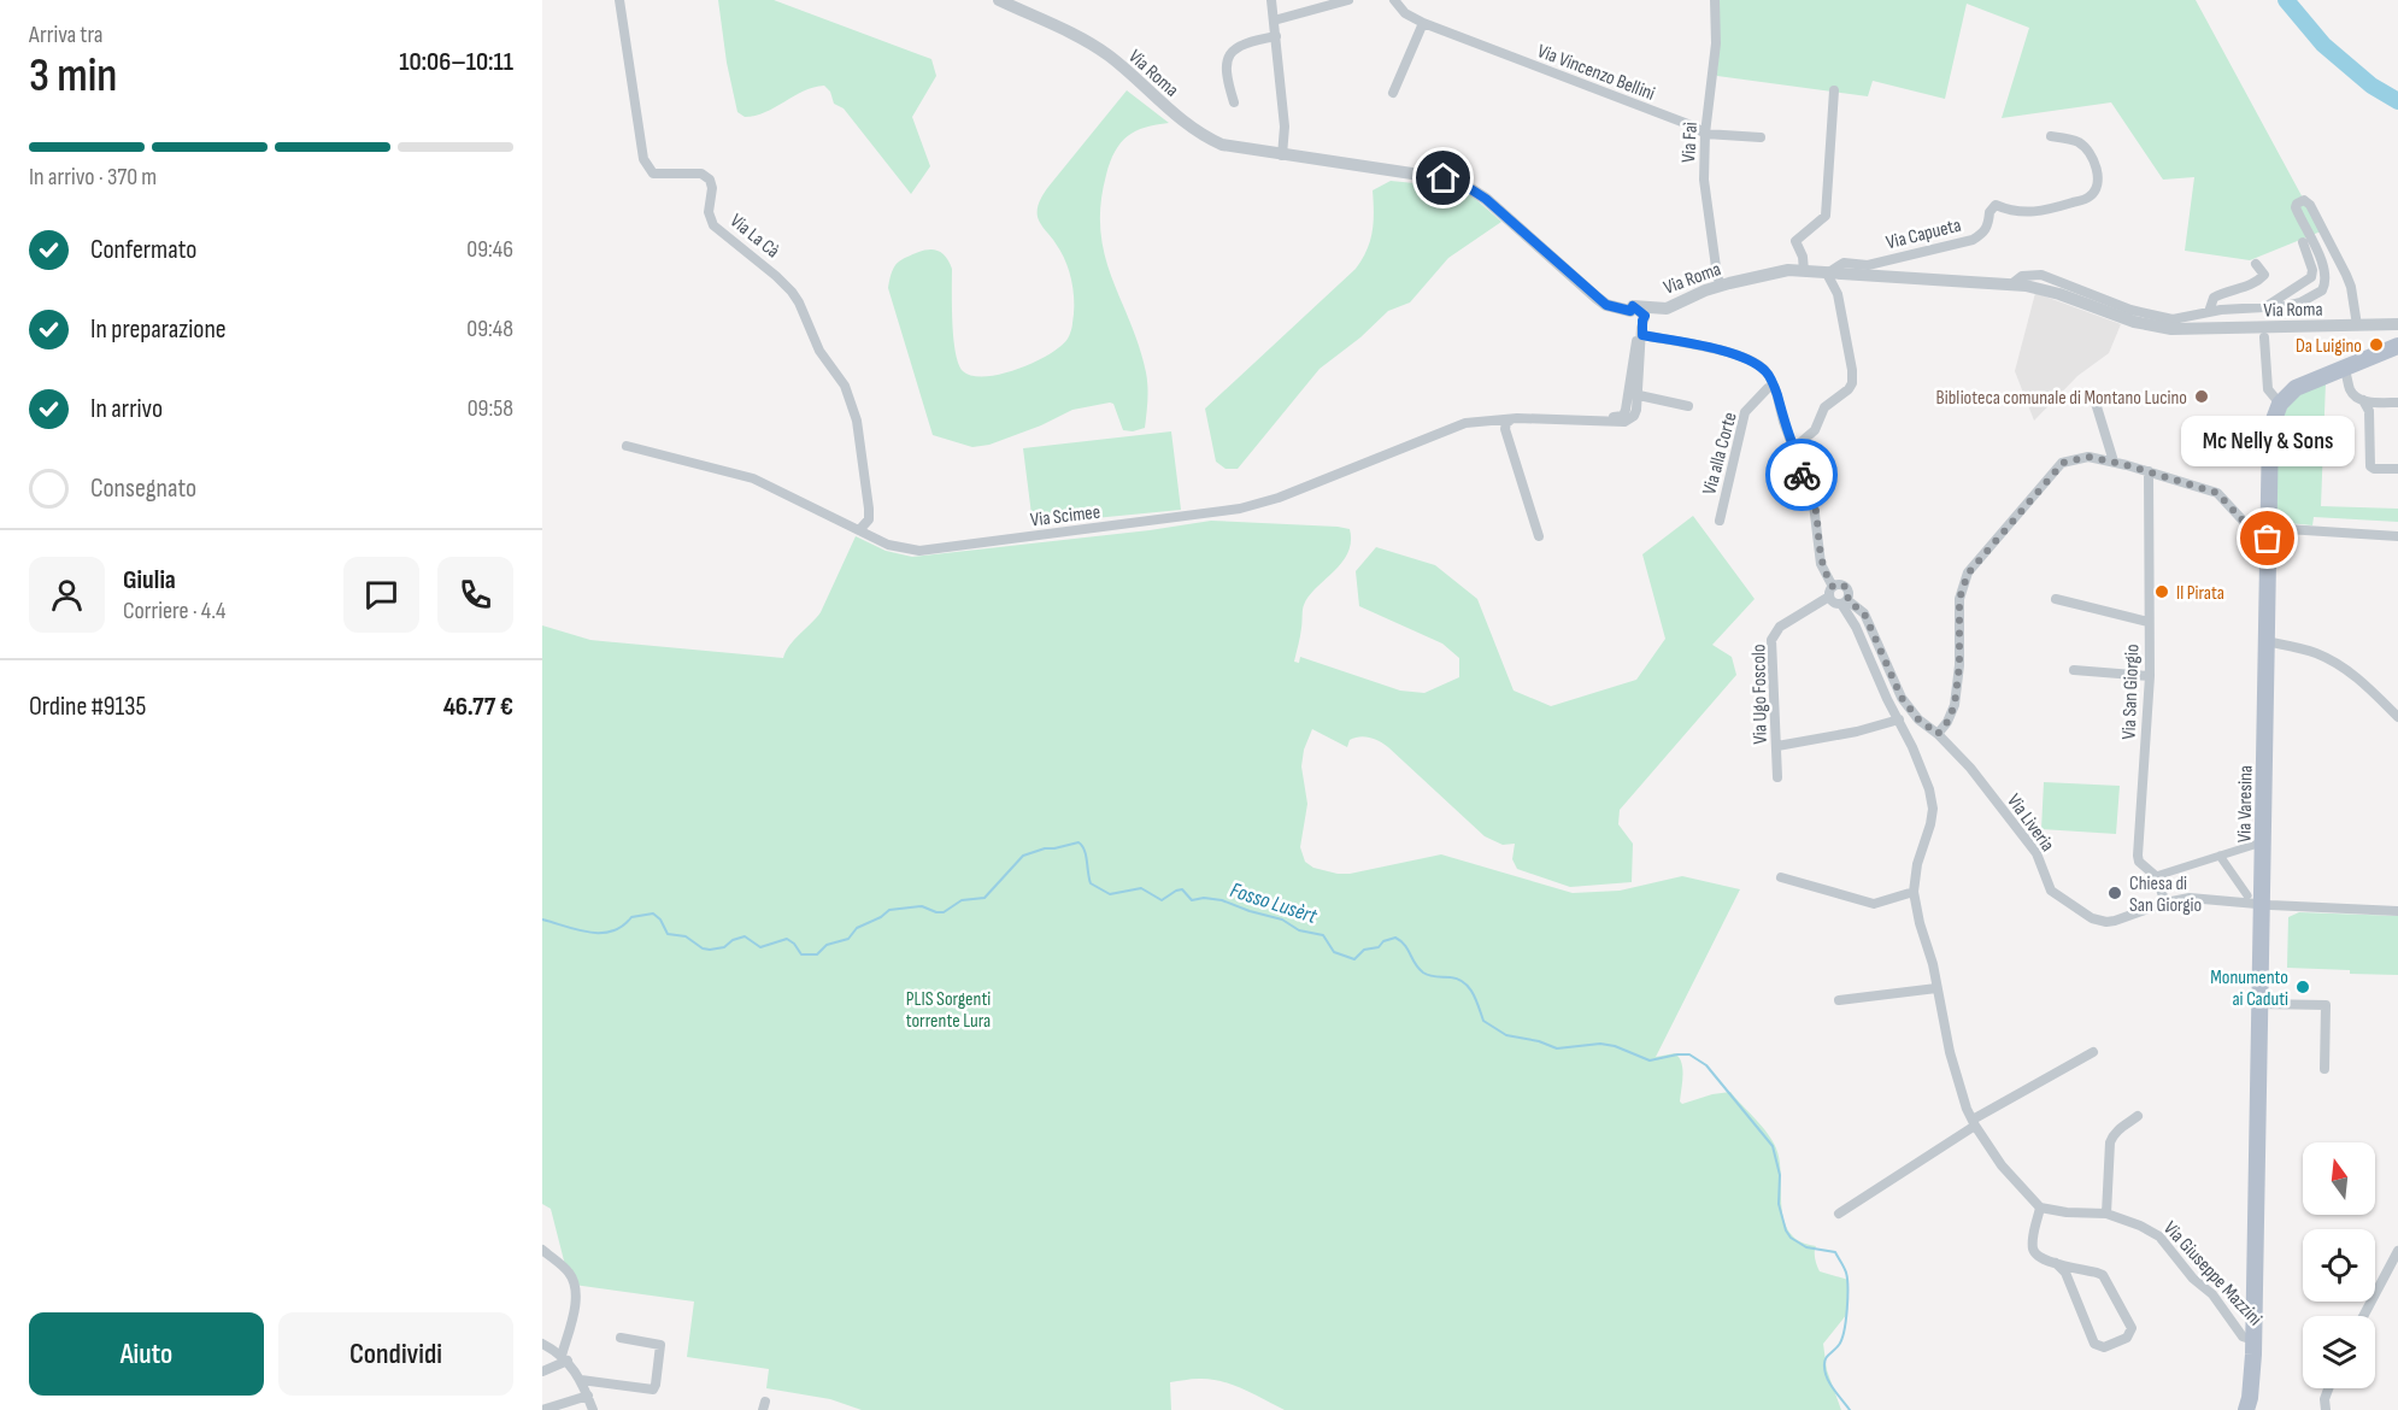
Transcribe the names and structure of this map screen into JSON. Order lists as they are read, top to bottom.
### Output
{
  "streets": {
    "main road": ["Via Varesina"],
    "street": [
      "Via Vincenzo Bellini",
      "Via Roma",
      "Via Faì",
      "Via Capueta",
      "Via La Cà",
      "Via alla Corte",
      "Via Scimee",
      "Via San Giorgio",
      "Via Ugo Foscolo",
      "Via Liveria",
      "Via Giuseppe Mazzini"
    ]
  },
  "crossings": [
    ["Via Vincenzo Bellini", "Via Faì"],
    ["Via Roma", "Via Faì"],
    ["Via Roma", "Via Capueta"],
    ["Via La Cà", "Via Scimee"],
    ["Via San Giorgio", "Via Liveria"],
    ["Via Ugo Foscolo", "Via Liveria"],
    ["Via Varesina", "Via Liveria"],
    ["Via Varesina", "Via Giuseppe Mazzini"]
  ],
  "water": ["Fosso Lusèrt"],
  "parks": ["PLIS Sorgenti torrente Lura"],
  "places": [
    "Da Luigino",
    "Biblioteca comunale di Montano Lucino",
    "Mc Nelly & Sons",
    "Il Pirata",
    "Chiesa di San Giorgio",
    "Monumento ai Caduti"
  ],
  "north": "top",
  "page": {
    "heading": ["3 min", "Arriva tra", "10:06–10:11"],
    "panel": [
      "Giulia",
      "Corriere · 4.4",
      "Ordine #9135",
      "46.77 €"
    ],
    "bar": "In arrivo · 370 m",
    "list": [
      ["Confermato", "09:46"],
      ["In preparazione", "09:48"],
      ["In arrivo", "09:58"],
      "Consegnato"
    ],
    "bubble": "Mc Nelly & Sons",
    "buttons": ["Aiuto", "Condividi"]
  }
}
